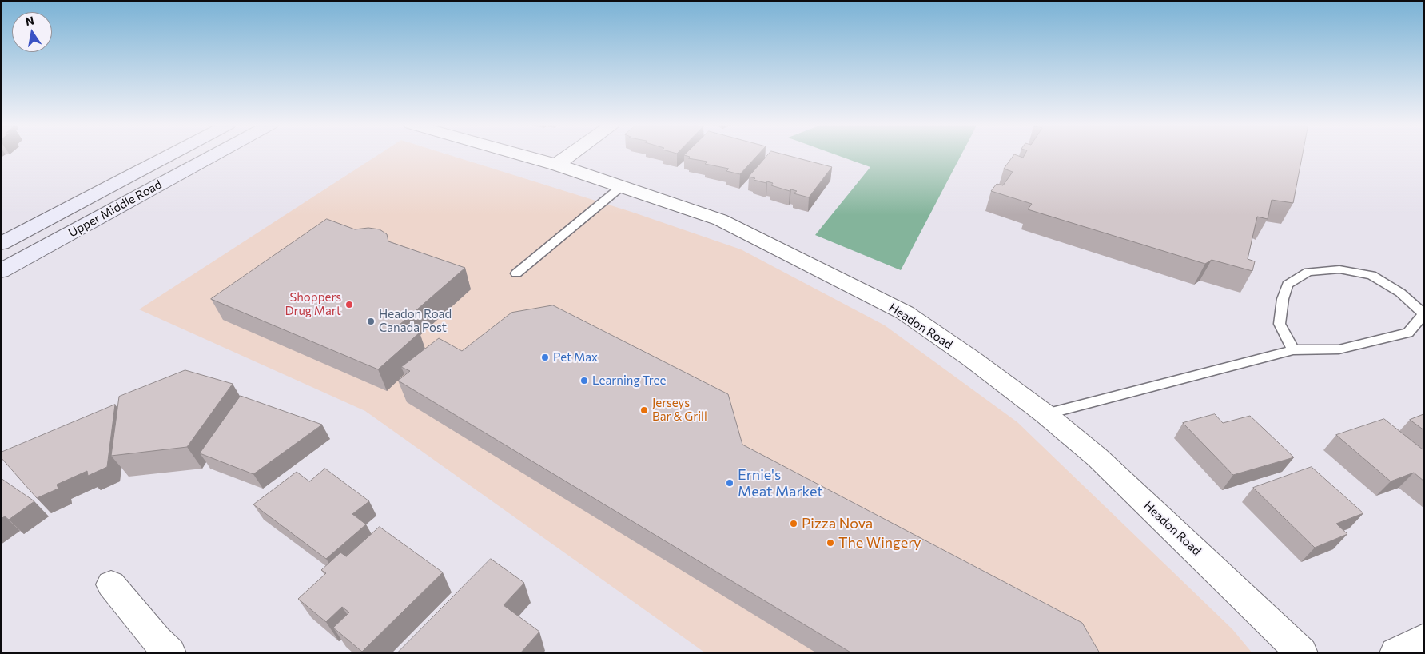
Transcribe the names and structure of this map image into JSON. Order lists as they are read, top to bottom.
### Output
{
  "streets": {
    "main road": ["Upper Middle Road"],
    "street": ["Headon Road"]
  },
  "places": [
    "Shoppers Drug Mart",
    "Headon Road Canada Post",
    "Pet Max",
    "Learning Tree",
    "Jerseys Bar & Grill",
    "Ernie's Meat Market",
    "Pizza Nova",
    "The Wingery"
  ],
  "north": "top"
}
